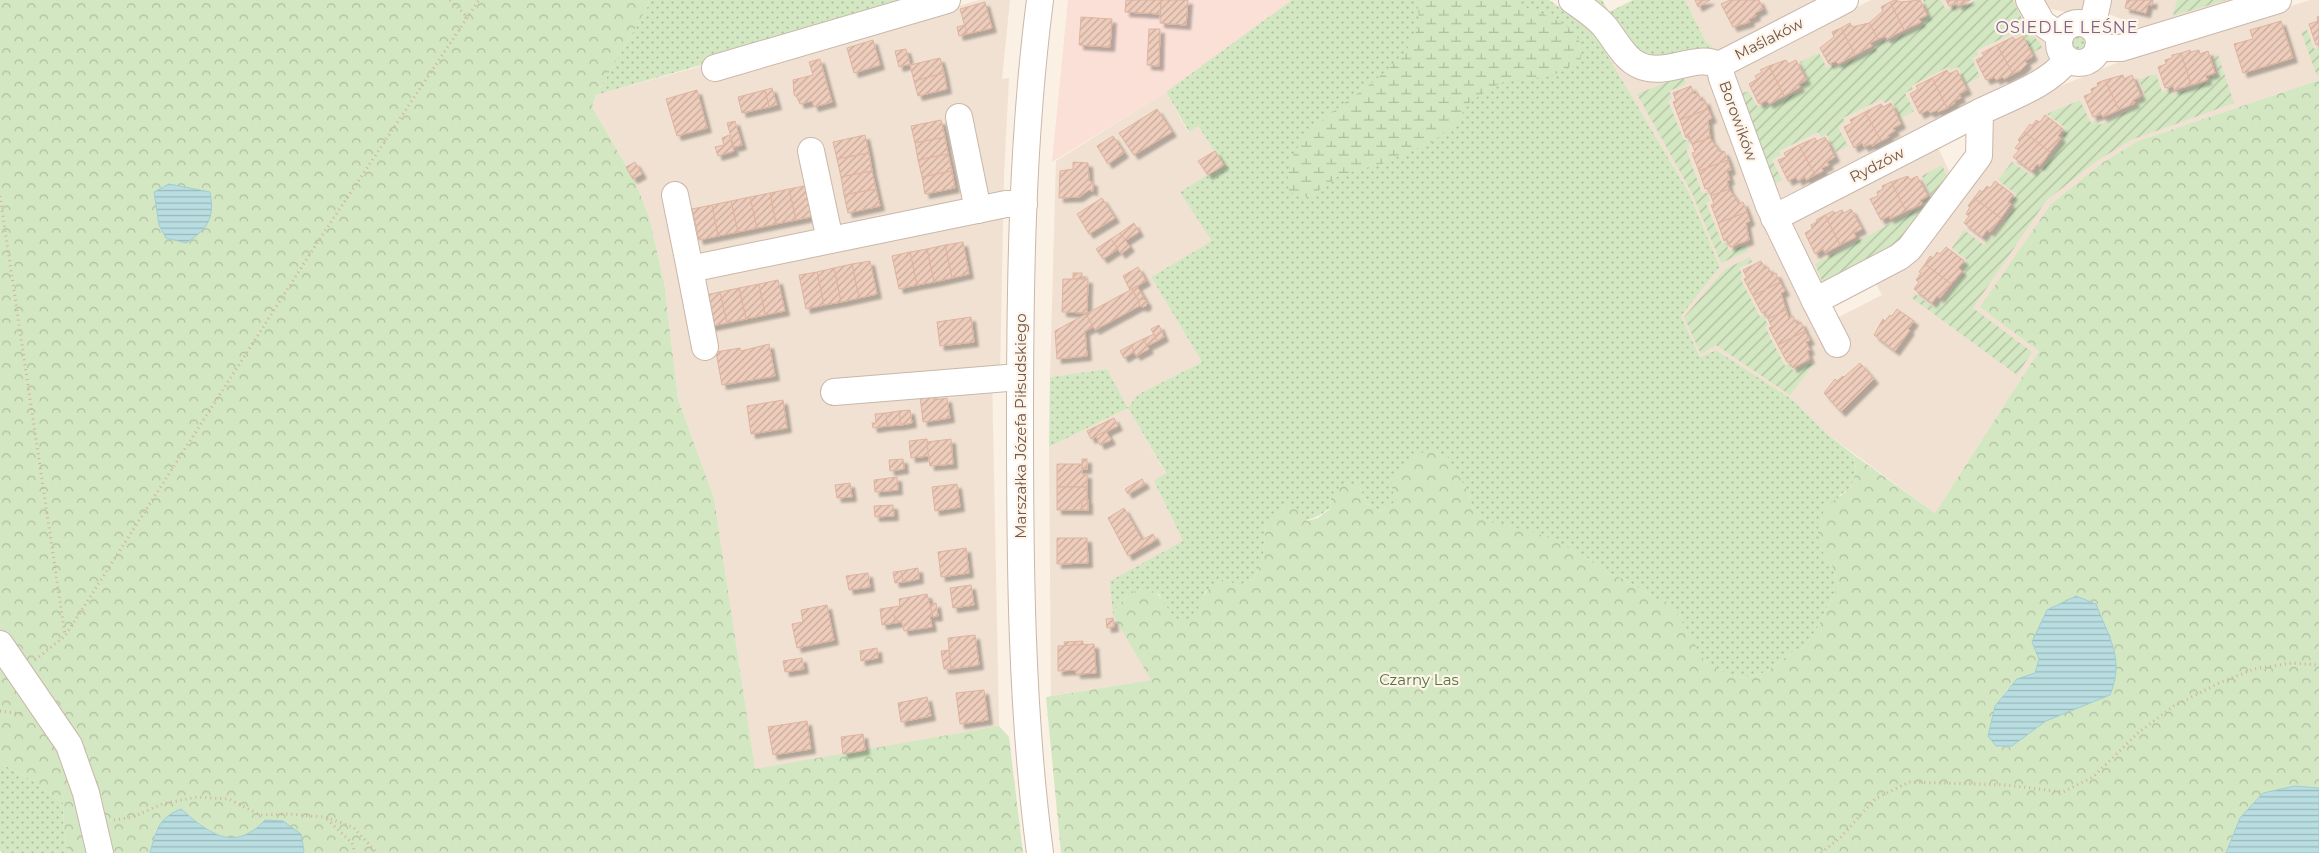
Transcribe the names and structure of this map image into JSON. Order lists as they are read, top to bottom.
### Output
{
  "streets": {
    "street": [
      "Maślaków",
      "Borowików",
      "Rydzów",
      "Marszałka Józefa Piłsudskiego"
    ]
  },
  "crossings": [
    ["Maślaków", "Borowików"],
    ["Borowików", "Rydzów"]
  ],
  "districts": ["OSIEDLE LEŚNE"],
  "parks": ["Czarny Las"]
}
